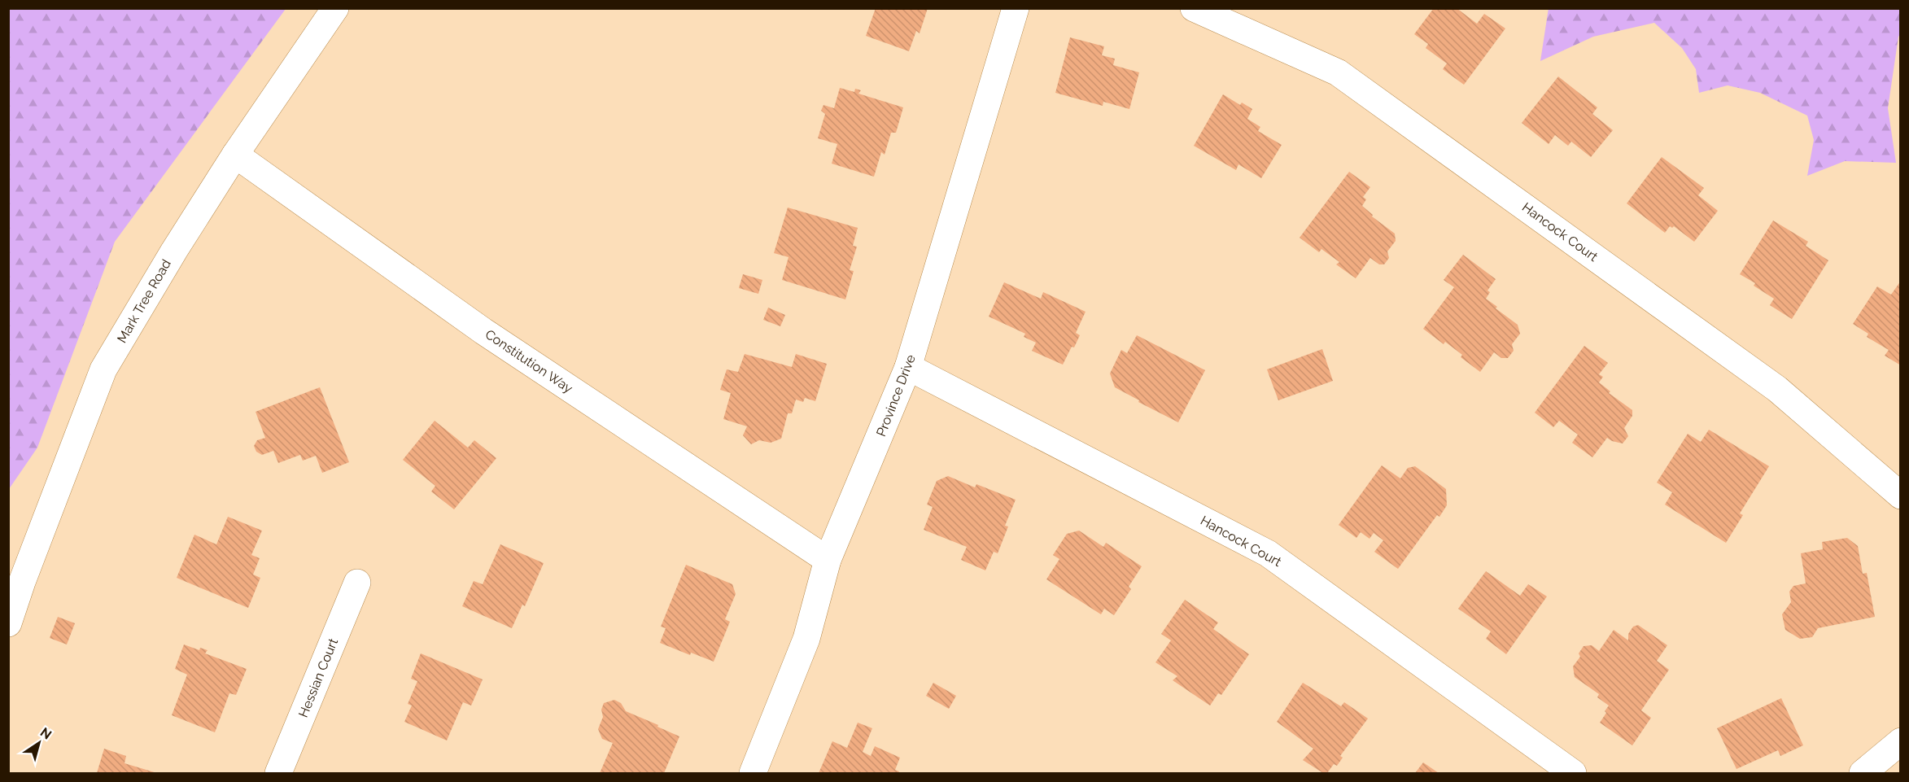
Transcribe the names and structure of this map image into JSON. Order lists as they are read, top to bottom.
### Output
{
  "streets": {
    "street": [
      "Hancock Court",
      "Mark Tree Road",
      "Constitution Way",
      "Province Drive",
      "Hessian Court"
    ]
  },
  "crossings": [
    ["Hancock Court", "Province Drive"],
    ["Mark Tree Road", "Constitution Way"],
    ["Constitution Way", "Province Drive"]
  ],
  "north": "top right"
}
